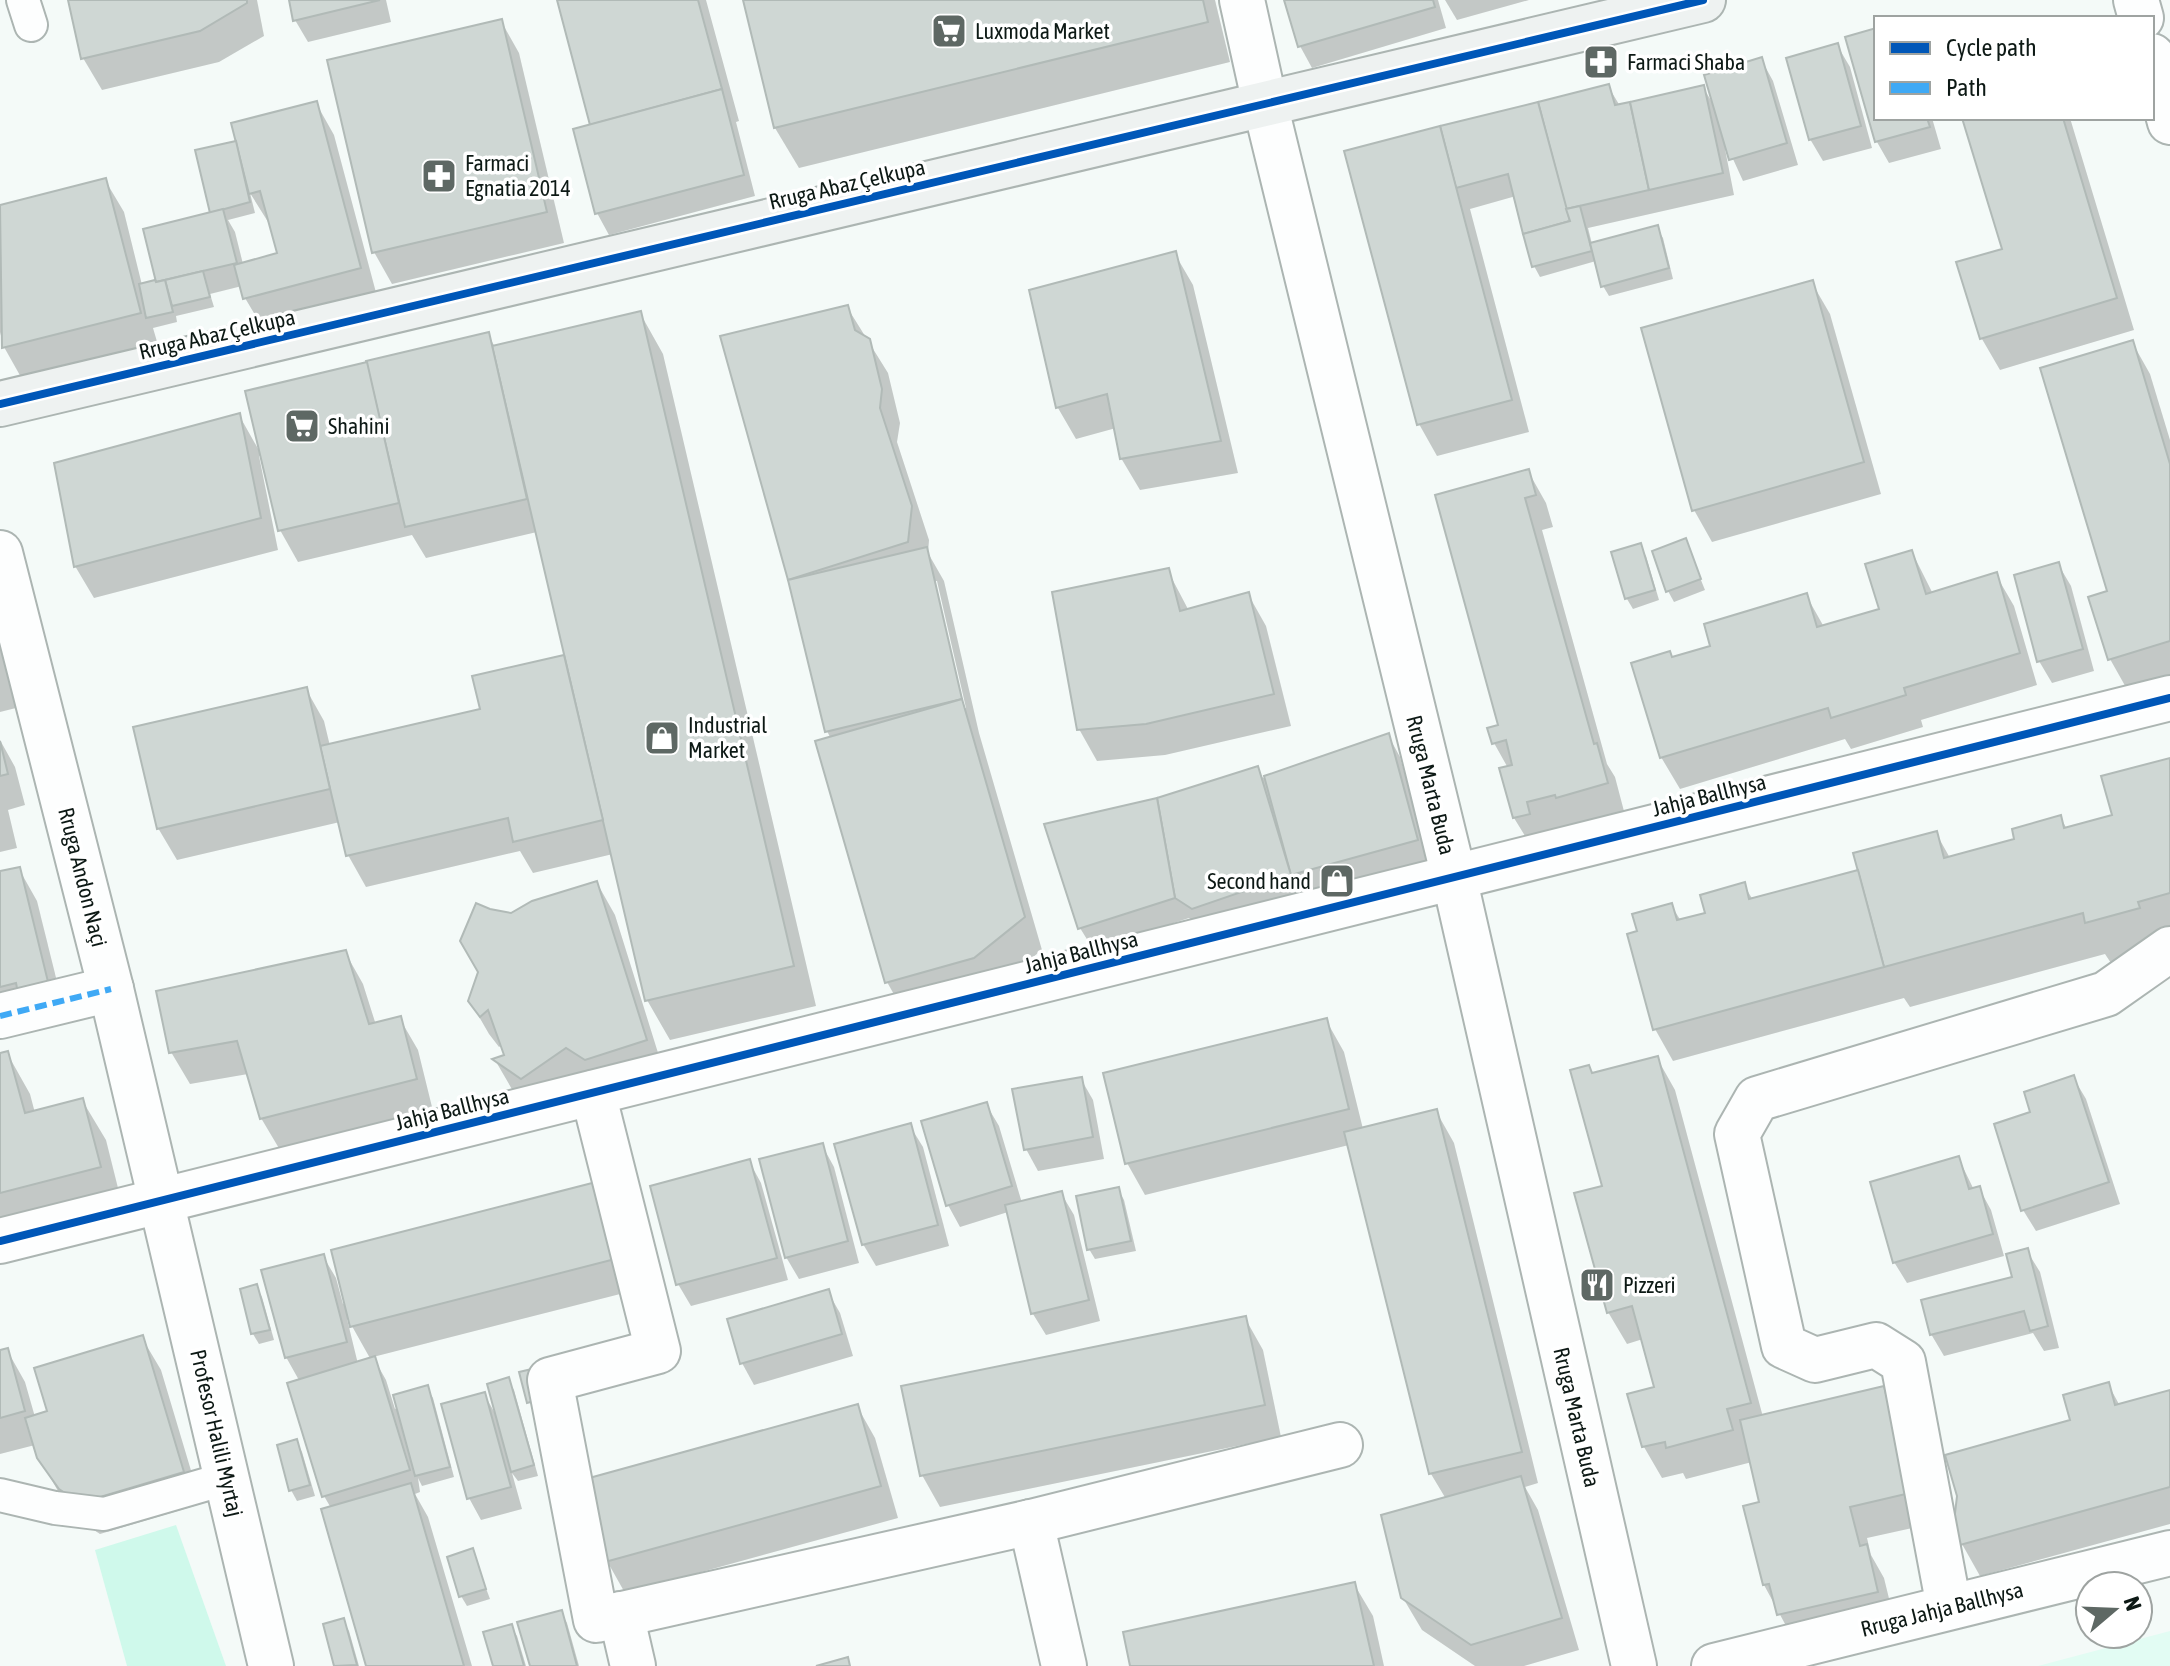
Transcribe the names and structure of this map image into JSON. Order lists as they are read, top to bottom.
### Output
{
  "streets": {
    "street": [
      "Rruga Abaz Çelkupa",
      "Rruga Marta Buda",
      "Jahja Ballhysa",
      "Rruga Andon Naçi",
      "Profesor Halili Myrtaj",
      "Rruga Jahja Ballhysa"
    ]
  },
  "crossings": [
    ["Rruga Abaz Çelkupa", "Rruga Marta Buda"],
    ["Rruga Marta Buda", "Jahja Ballhysa"],
    ["Jahja Ballhysa", "Rruga Andon Naçi"],
    ["Jahja Ballhysa", "Profesor Halili Myrtaj"],
    ["Rruga Andon Naçi", "Profesor Halili Myrtaj"]
  ],
  "places": {
    "supermarket": ["Luxmoda Market", "Shahini"],
    "pharmacy": ["Farmaci Shaba", "Farmaci Egnatia 2014"],
    "shop": ["Industrial Market", "Second hand"],
    "restaurant": ["Pizzeri"]
  },
  "legend": ["Cycle path", "Path"],
  "north": "right"
}
